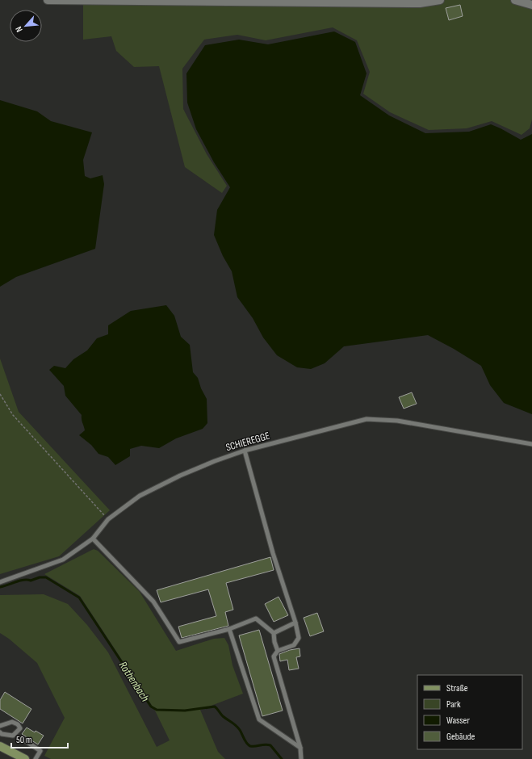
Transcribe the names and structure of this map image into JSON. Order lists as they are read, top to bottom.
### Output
{
  "streets": {
    "lane": ["SCHIEREGGE"]
  },
  "water": ["Rothenbach"],
  "legend": [
    "Straße",
    "Park",
    "Wasser",
    "Gebäude"
  ],
  "scale_bar": "50 m",
  "north": "bottom left"
}
